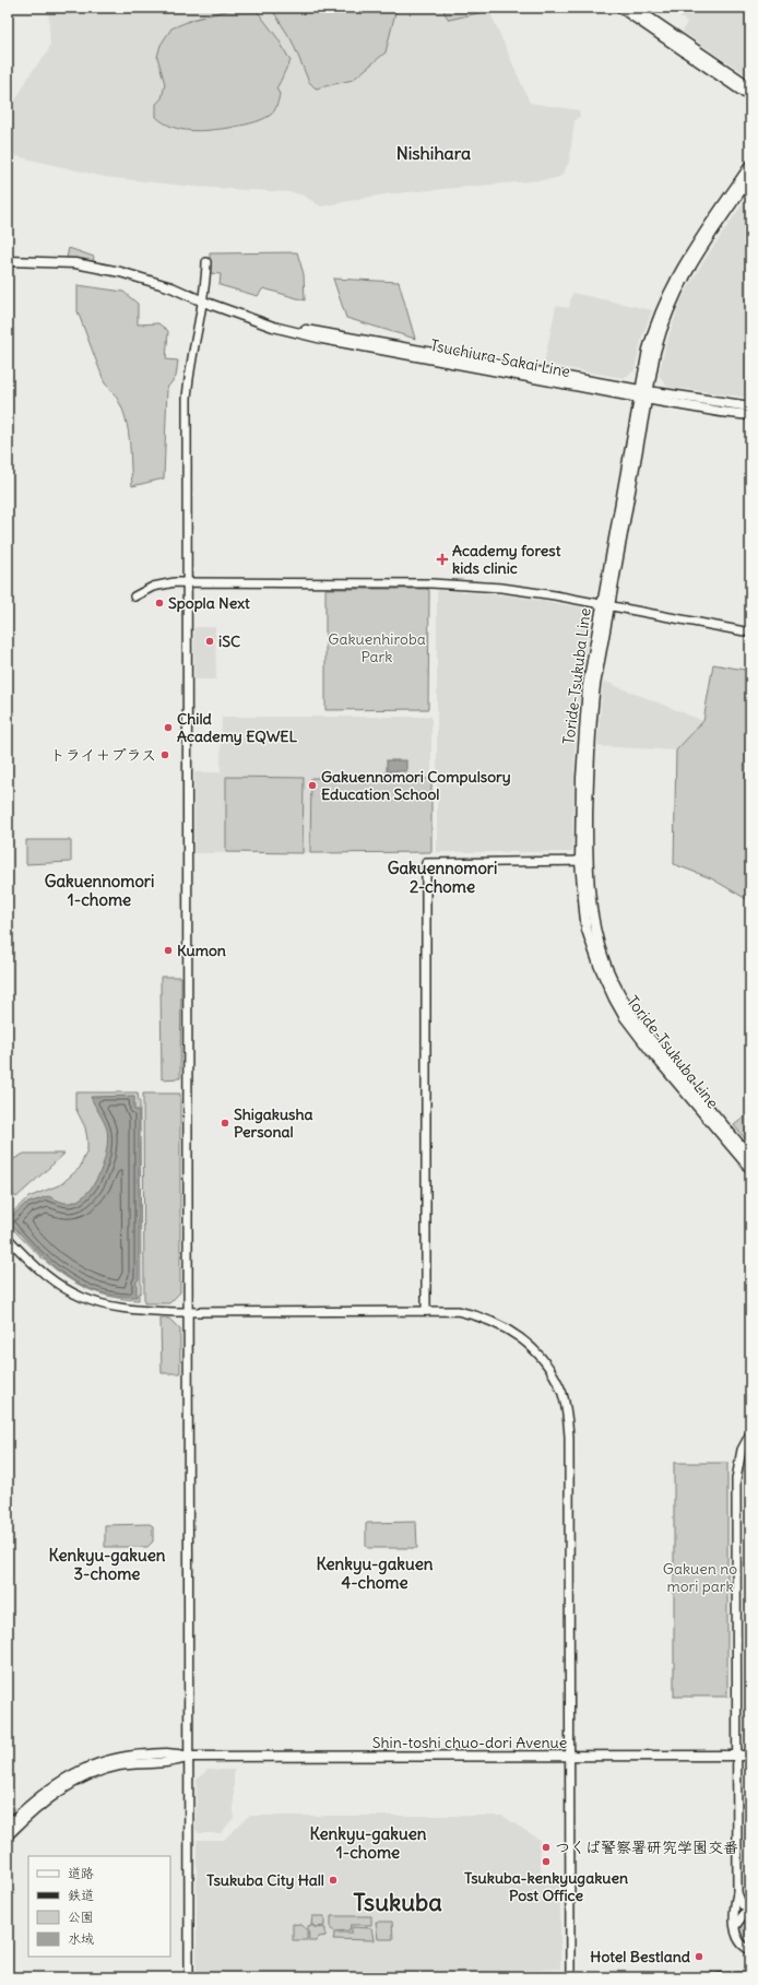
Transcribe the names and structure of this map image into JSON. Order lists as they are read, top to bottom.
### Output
{
  "streets": {
    "main road": ["Tsuchiura-Sakai Line", "Toride-Tsukuba Line", "Shin-toshi chuo-dori Avenue"]
  },
  "crossings": [
    ["Tsuchiura-Sakai Line", "Toride-Tsukuba Line"]
  ],
  "districts": [
    "Nishihara",
    "Gakuennomori 2-chome",
    "Gakuennomori 1-chome",
    "Kenkyu-gakuen 3-chome",
    "Kenkyu-gakuen 4-chome",
    "Kenkyu-gakuen 1-chome",
    "Tsukuba"
  ],
  "parks": ["Gakuenhiroba Park", "Gakuen no mori park"],
  "places": {
    "health": ["Academy forest kids clinic"],
    "other": [
      "Spopla Next",
      "iSC",
      "Child Academy EQWEL",
      "トライ＋プラス",
      "Gakuennomori Compulsory Education School",
      "Kumon",
      "Shigakusha Personal",
      "つくば警察署研究学園交番",
      "Tsukuba-kenkyugakuen Post Office",
      "Tsukuba City Hall",
      "Hotel Bestland"
    ]
  },
  "legend": [
    "道路",
    "鉄道",
    "公園",
    "水域"
  ]
}
